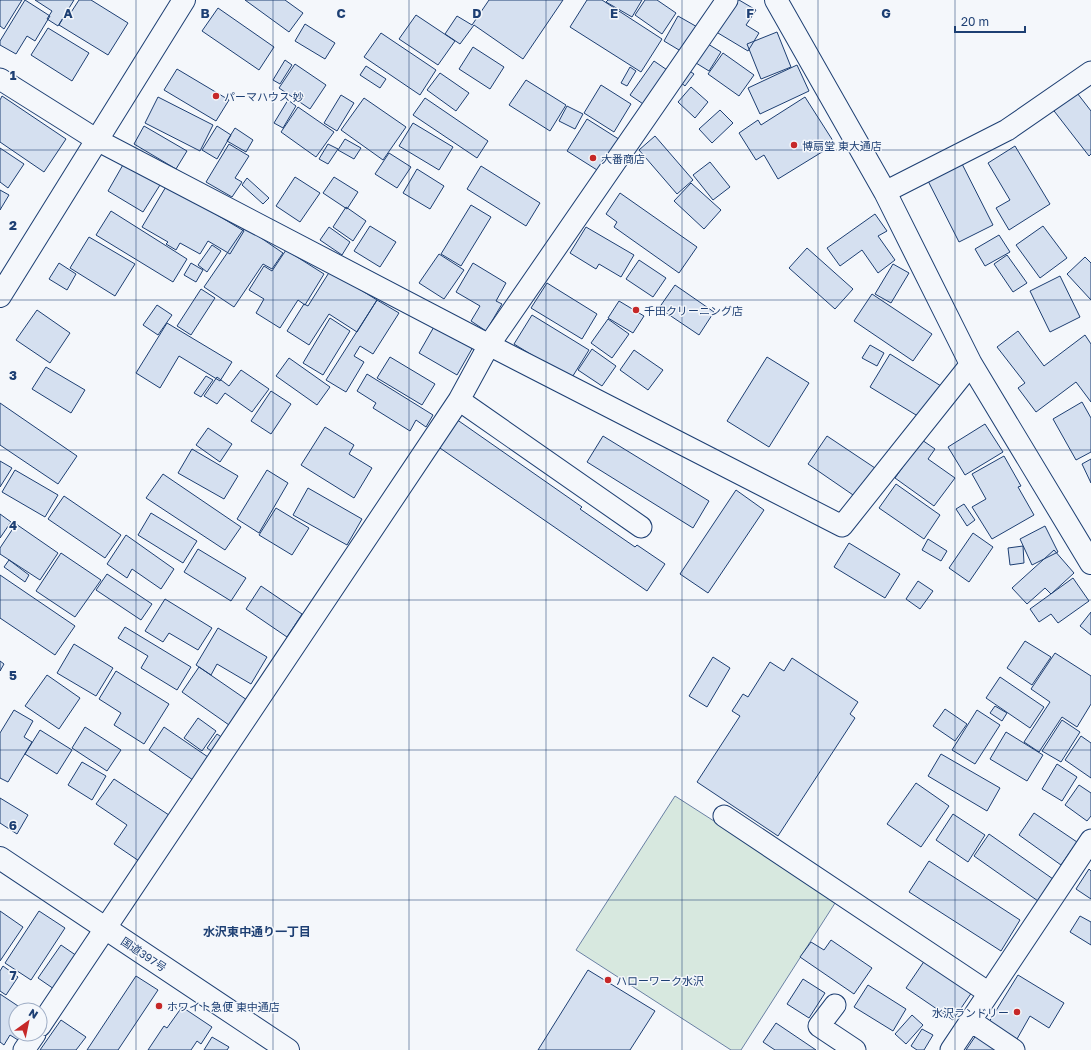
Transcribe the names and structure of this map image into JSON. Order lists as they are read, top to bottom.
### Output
{
  "streets": {
    "main road": ["国道397号"]
  },
  "districts": ["水沢東中通り一丁目"],
  "places": [
    "パーマハウス 妙",
    "博扇堂 東大通店",
    "大番商店",
    "千田クリーニング店",
    "ハローワーク水沢",
    "ホワイト急便 東中通店",
    "水沢ランドリー"
  ],
  "scale_bar": "20 m",
  "north": "top right",
  "grid": {
    "columns": [
      "A",
      "B",
      "C",
      "D",
      "E",
      "F",
      "G"
    ],
    "rows": [
      "1",
      "2",
      "3",
      "4",
      "5",
      "6",
      "7"
    ]
  }
}
